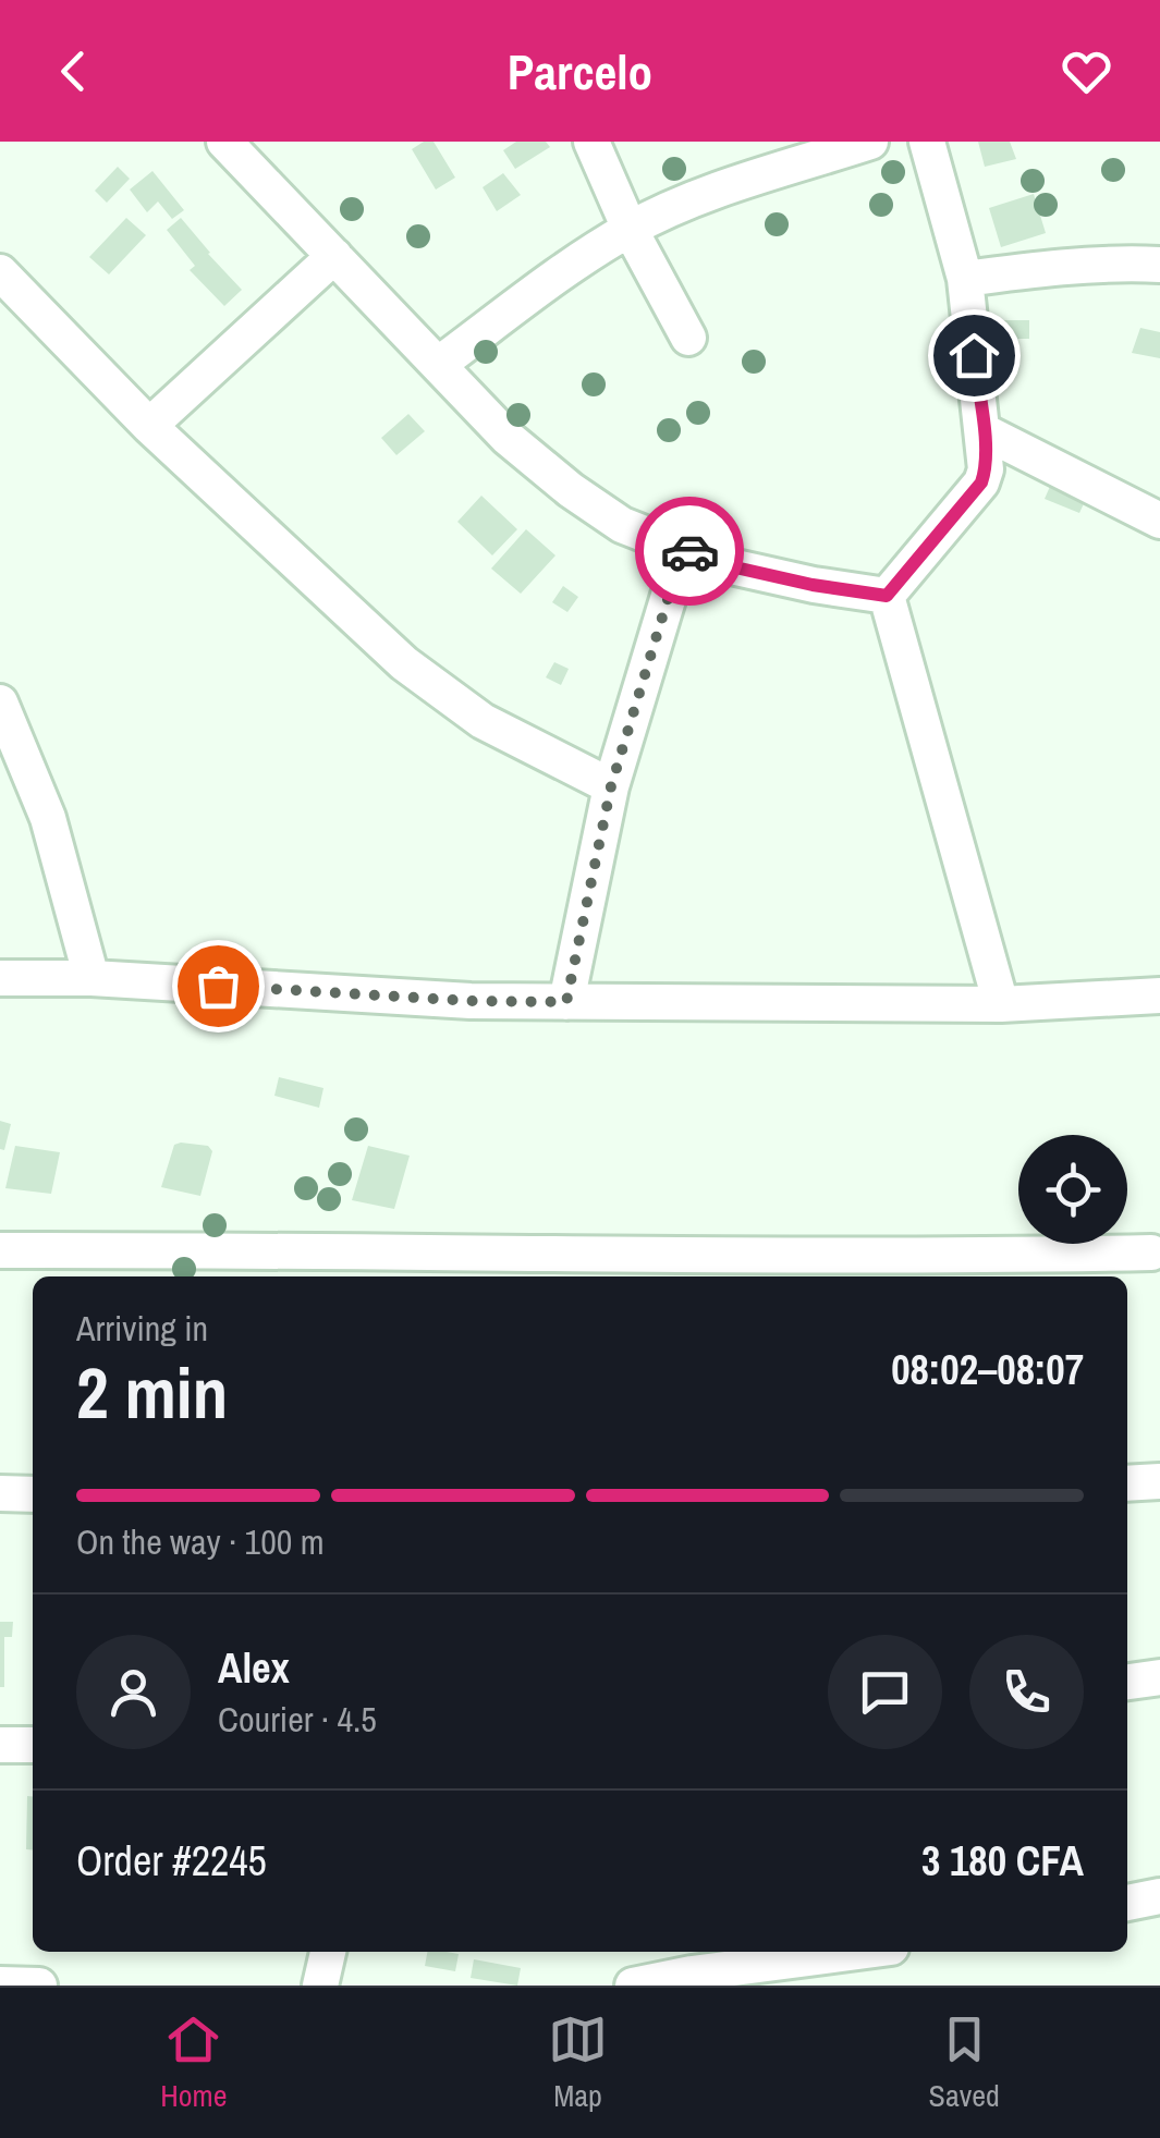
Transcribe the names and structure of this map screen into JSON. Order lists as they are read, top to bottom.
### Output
{
  "page": {
    "header": "Parcelo",
    "heading": ["2 min", "Arriving in", "08:02–08:07"],
    "panel": [
      "Alex",
      "Courier · 4.5",
      "Order #2245",
      "3 180 CFA"
    ],
    "bar": "On the way · 100 m",
    "tabs": ["Home", "Map", "Saved"]
  }
}
